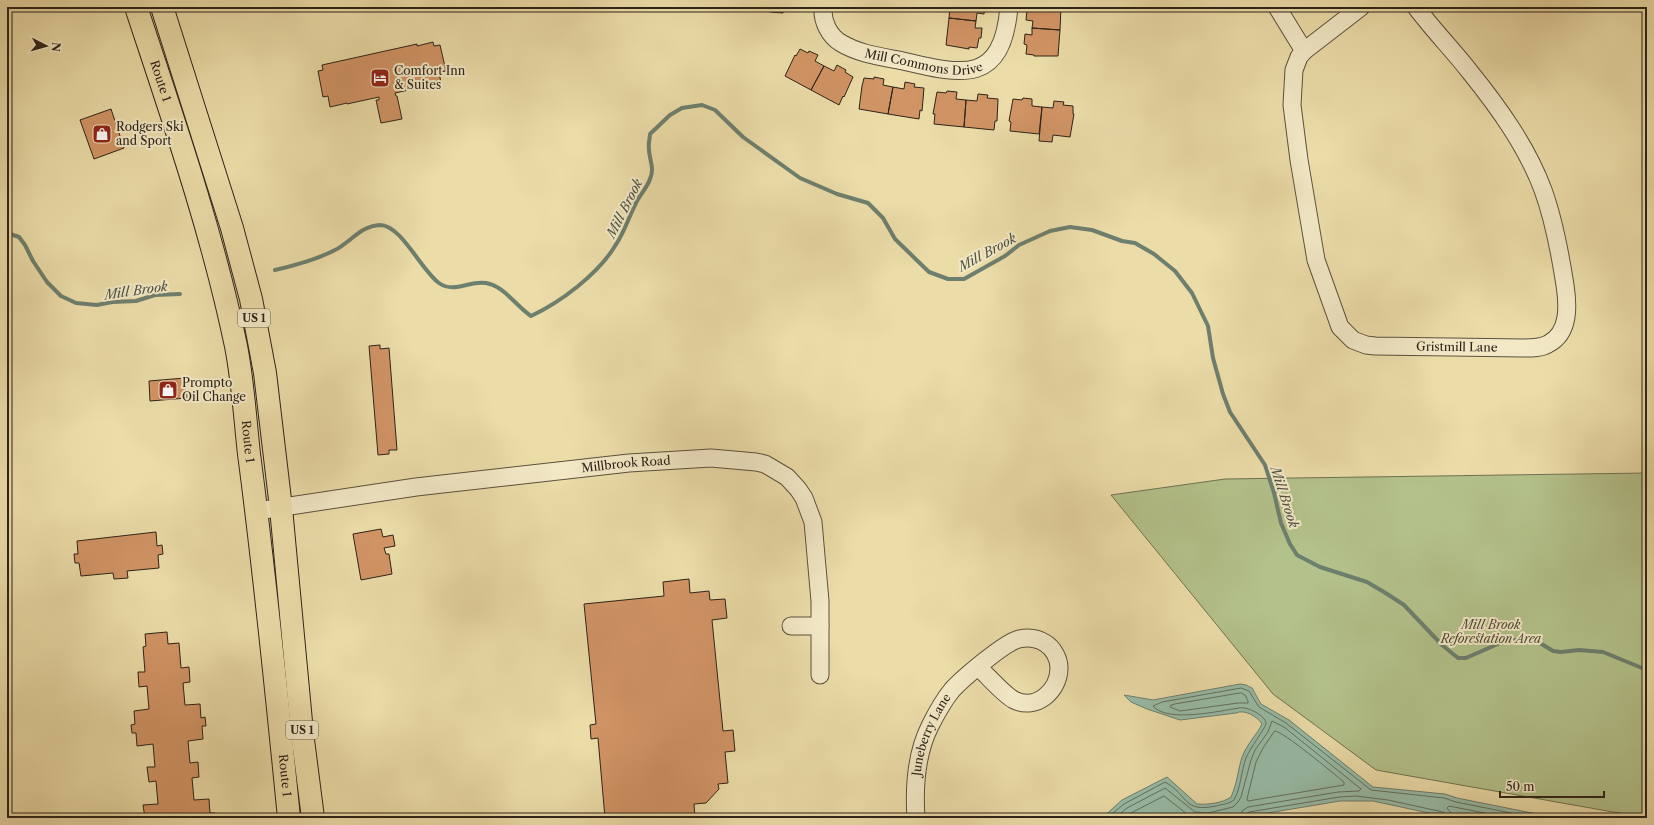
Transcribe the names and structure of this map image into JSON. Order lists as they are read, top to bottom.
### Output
{
  "streets": {
    "main road": ["Route 1", "US 1"],
    "street": [
      "Mill Commons Drive",
      "Gristmill Lane",
      "Millbrook Road",
      "Juneberry Lane"
    ]
  },
  "crossings": [
    ["Route 1", "Millbrook Road"]
  ],
  "water": ["Mill Brook"],
  "parks": ["Mill Brook Reforestation Area"],
  "places": {
    "hotel": ["Comfort Inn & Suites"],
    "shop": ["Rodgers Ski and Sport", "Prompto Oil Change"]
  },
  "scale_bar": "50 m",
  "north": "right"
}
